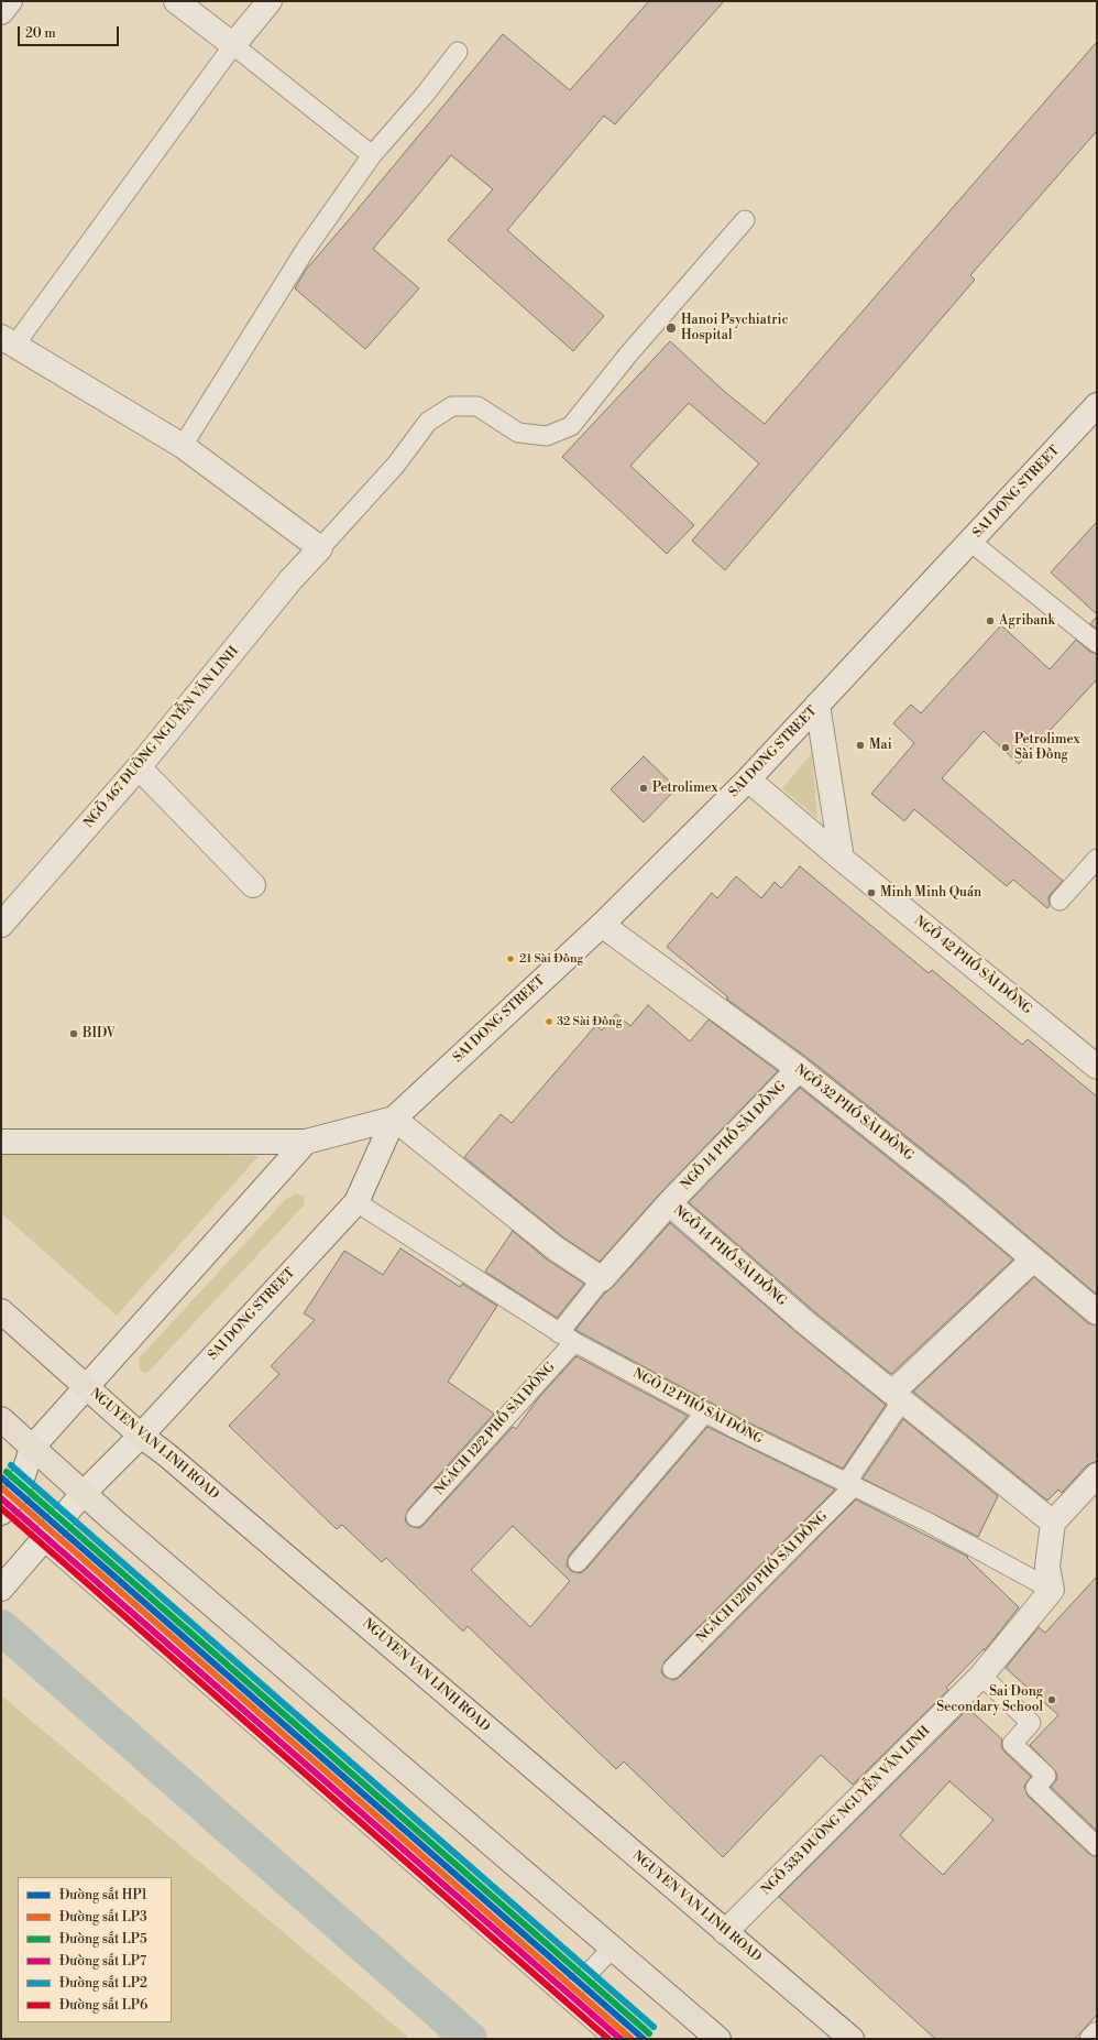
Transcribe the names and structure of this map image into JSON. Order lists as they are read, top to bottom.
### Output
{
  "streets": {
    "highway": ["NGUYEN VAN LINH ROAD"],
    "street": [
      "SAI DONG STREET",
      "NGÕ 467 ĐƯỜNG NGUYỄN VĂN LINH",
      "NGÕ 42 PHỐ SÀI ĐỒNG",
      "NGÕ 32 PHỐ SÀI ĐỒNG",
      "NGÕ 14 PHỐ SÀI ĐỒNG",
      "NGÕ 533 ĐƯỜNG NGUYỄN VĂN LINH"
    ],
    "lane": ["NGÕ 12 PHỐ SÀI ĐỒNG", "NGÁCH 12/2 PHỐ SÀI ĐỒNG", "NGÁCH 12/10 PHỐ SÀI ĐỒNG"]
  },
  "crossings": [
    ["SAI DONG STREET", "NGÕ 42 PHỐ SÀI ĐỒNG"],
    ["SAI DONG STREET", "NGÕ 32 PHỐ SÀI ĐỒNG"],
    ["SAI DONG STREET", "NGÕ 12 PHỐ SÀI ĐỒNG"],
    ["SAI DONG STREET", "NGUYEN VAN LINH ROAD"],
    ["NGÕ 32 PHỐ SÀI ĐỒNG", "NGÕ 14 PHỐ SÀI ĐỒNG"],
    ["NGÕ 14 PHỐ SÀI ĐỒNG", "NGÁCH 12/2 PHỐ SÀI ĐỒNG"],
    ["NGÕ 14 PHỐ SÀI ĐỒNG", "NGÁCH 12/10 PHỐ SÀI ĐỒNG"],
    ["NGÕ 12 PHỐ SÀI ĐỒNG", "NGÁCH 12/2 PHỐ SÀI ĐỒNG"],
    ["NGÕ 12 PHỐ SÀI ĐỒNG", "NGÁCH 12/10 PHỐ SÀI ĐỒNG"],
    ["NGÕ 12 PHỐ SÀI ĐỒNG", "NGÕ 533 ĐƯỜNG NGUYỄN VĂN LINH"],
    ["NGUYEN VAN LINH ROAD", "NGÕ 533 ĐƯỜNG NGUYỄN VĂN LINH"]
  ],
  "places": [
    "Hanoi Psychiatric Hospital",
    "Agribank",
    "Mai",
    "Petrolimex Sài Đồng",
    "Petrolimex",
    "Minh Minh Quán",
    "21 Sài Đồng",
    "32 Sài Đồng",
    "BIDV",
    "Sai Dong Secondary School"
  ],
  "lines": [
    "rail line LP2",
    "rail line LP5",
    "rail line HP1",
    "rail line LP3",
    "rail line LP7",
    "rail line LP6"
  ],
  "legend": [
    "Đường sắt HP1",
    "Đường sắt LP3",
    "Đường sắt LP5",
    "Đường sắt LP7",
    "Đường sắt LP2",
    "Đường sắt LP6"
  ],
  "scale_bar": "20 m"
}
